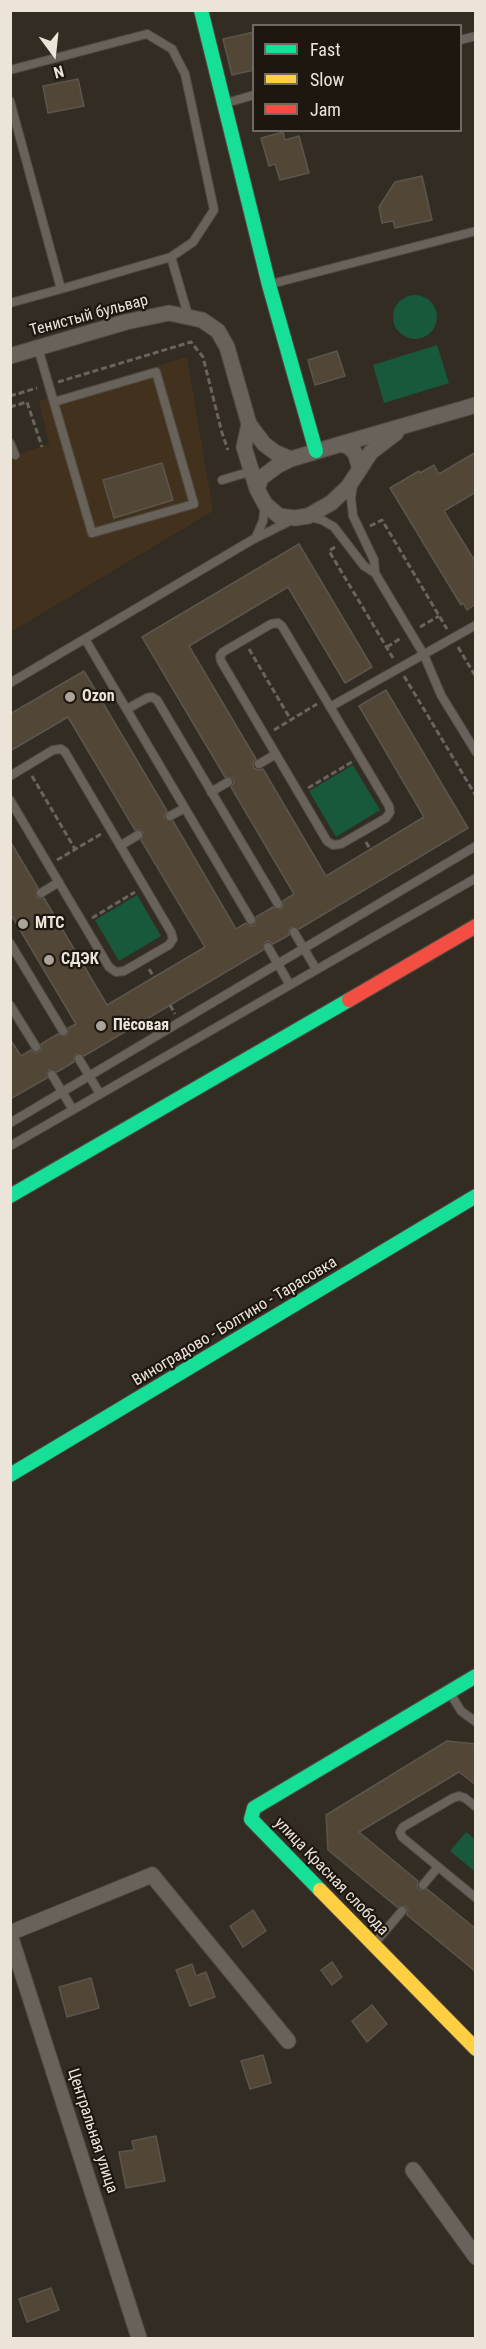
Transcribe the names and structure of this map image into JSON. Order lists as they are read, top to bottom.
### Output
{
  "streets": {
    "main road": ["Виноградово - Болтино - Тарасовка", "улица Красная слобода"],
    "street": ["Тенистый бульвар", "Центральная улица"]
  },
  "places": [
    "Ozon",
    "МТС",
    "СДЭК",
    "Пёсовая"
  ],
  "legend": ["Fast", "Slow", "Jam"],
  "north": "bottom"
}
